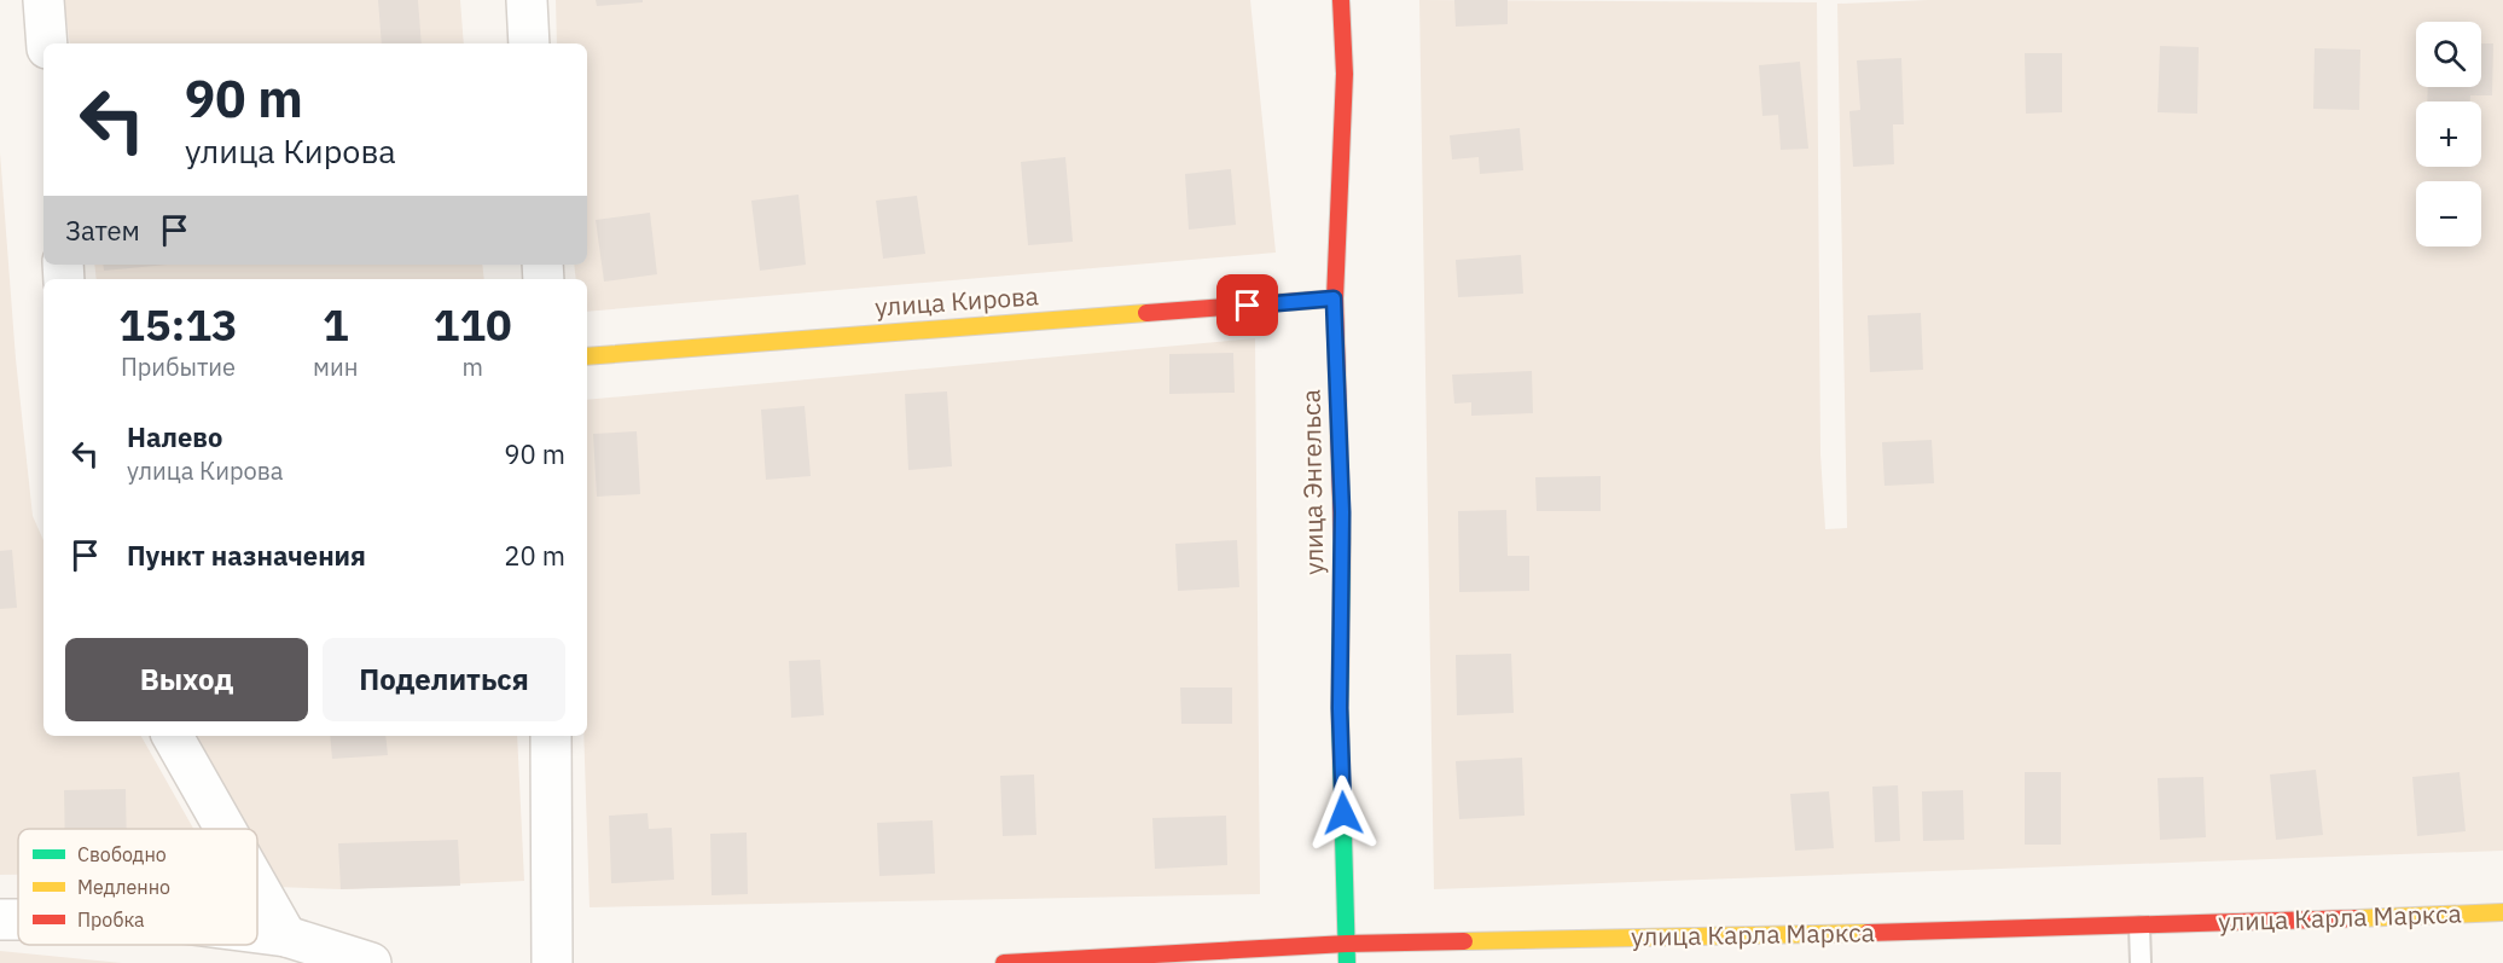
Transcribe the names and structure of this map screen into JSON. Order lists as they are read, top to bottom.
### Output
{
  "streets": {
    "street": ["улица Кирова", "улица Энгельса", "улица Карла Маркса"]
  },
  "crossings": [
    ["улица Кирова", "улица Энгельса"],
    ["улица Энгельса", "улица Карла Маркса"]
  ],
  "legend": ["Свободно", "Медленно", "Пробка"],
  "page": {
    "map_buttons": ["+", "−"],
    "turn": ["90 m", "улица Кирова"],
    "then": "Затем",
    "eta": [
      "15:13",
      "Прибытие",
      "1",
      "мин",
      "110",
      "m"
    ],
    "list": [
      {
        "name": "Налево",
        "note": "улица Кирова",
        "value": "90 m"
      },
      {
        "name": "Пункт назначения",
        "value": "20 m"
      }
    ],
    "buttons": ["Выход", "Поделиться"]
  }
}
